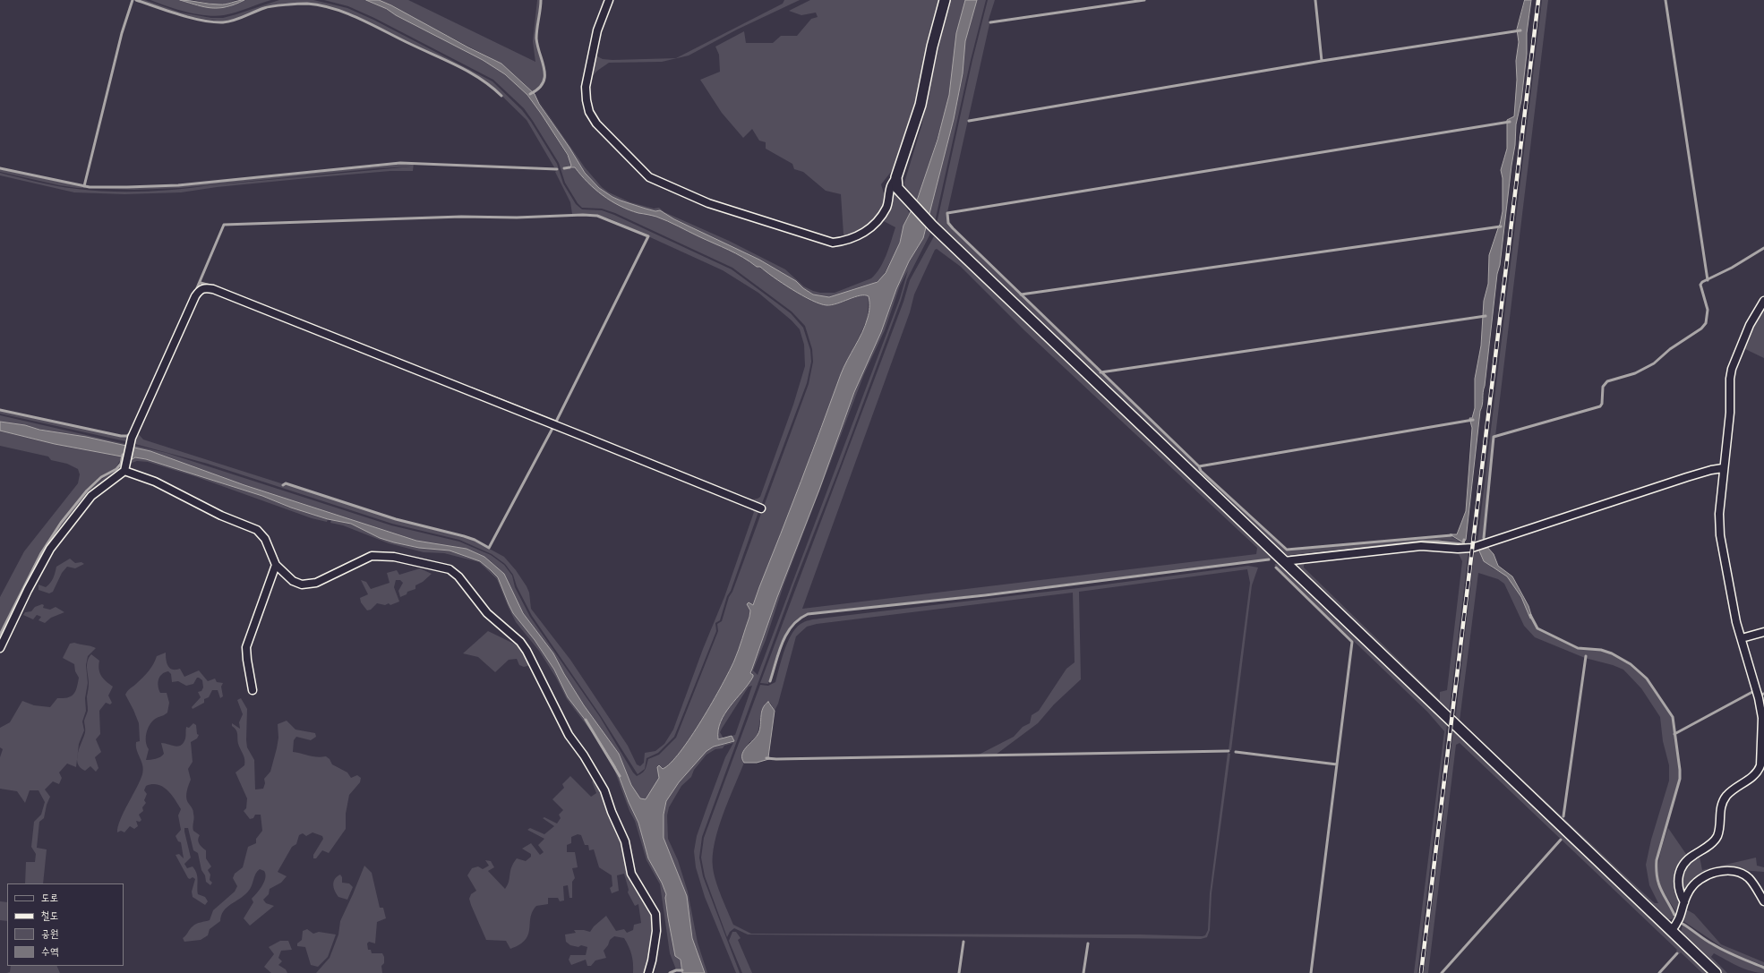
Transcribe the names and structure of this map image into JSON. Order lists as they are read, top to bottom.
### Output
{
  "legend": [
    "도로",
    "철도",
    "공원",
    "수역"
  ]
}
